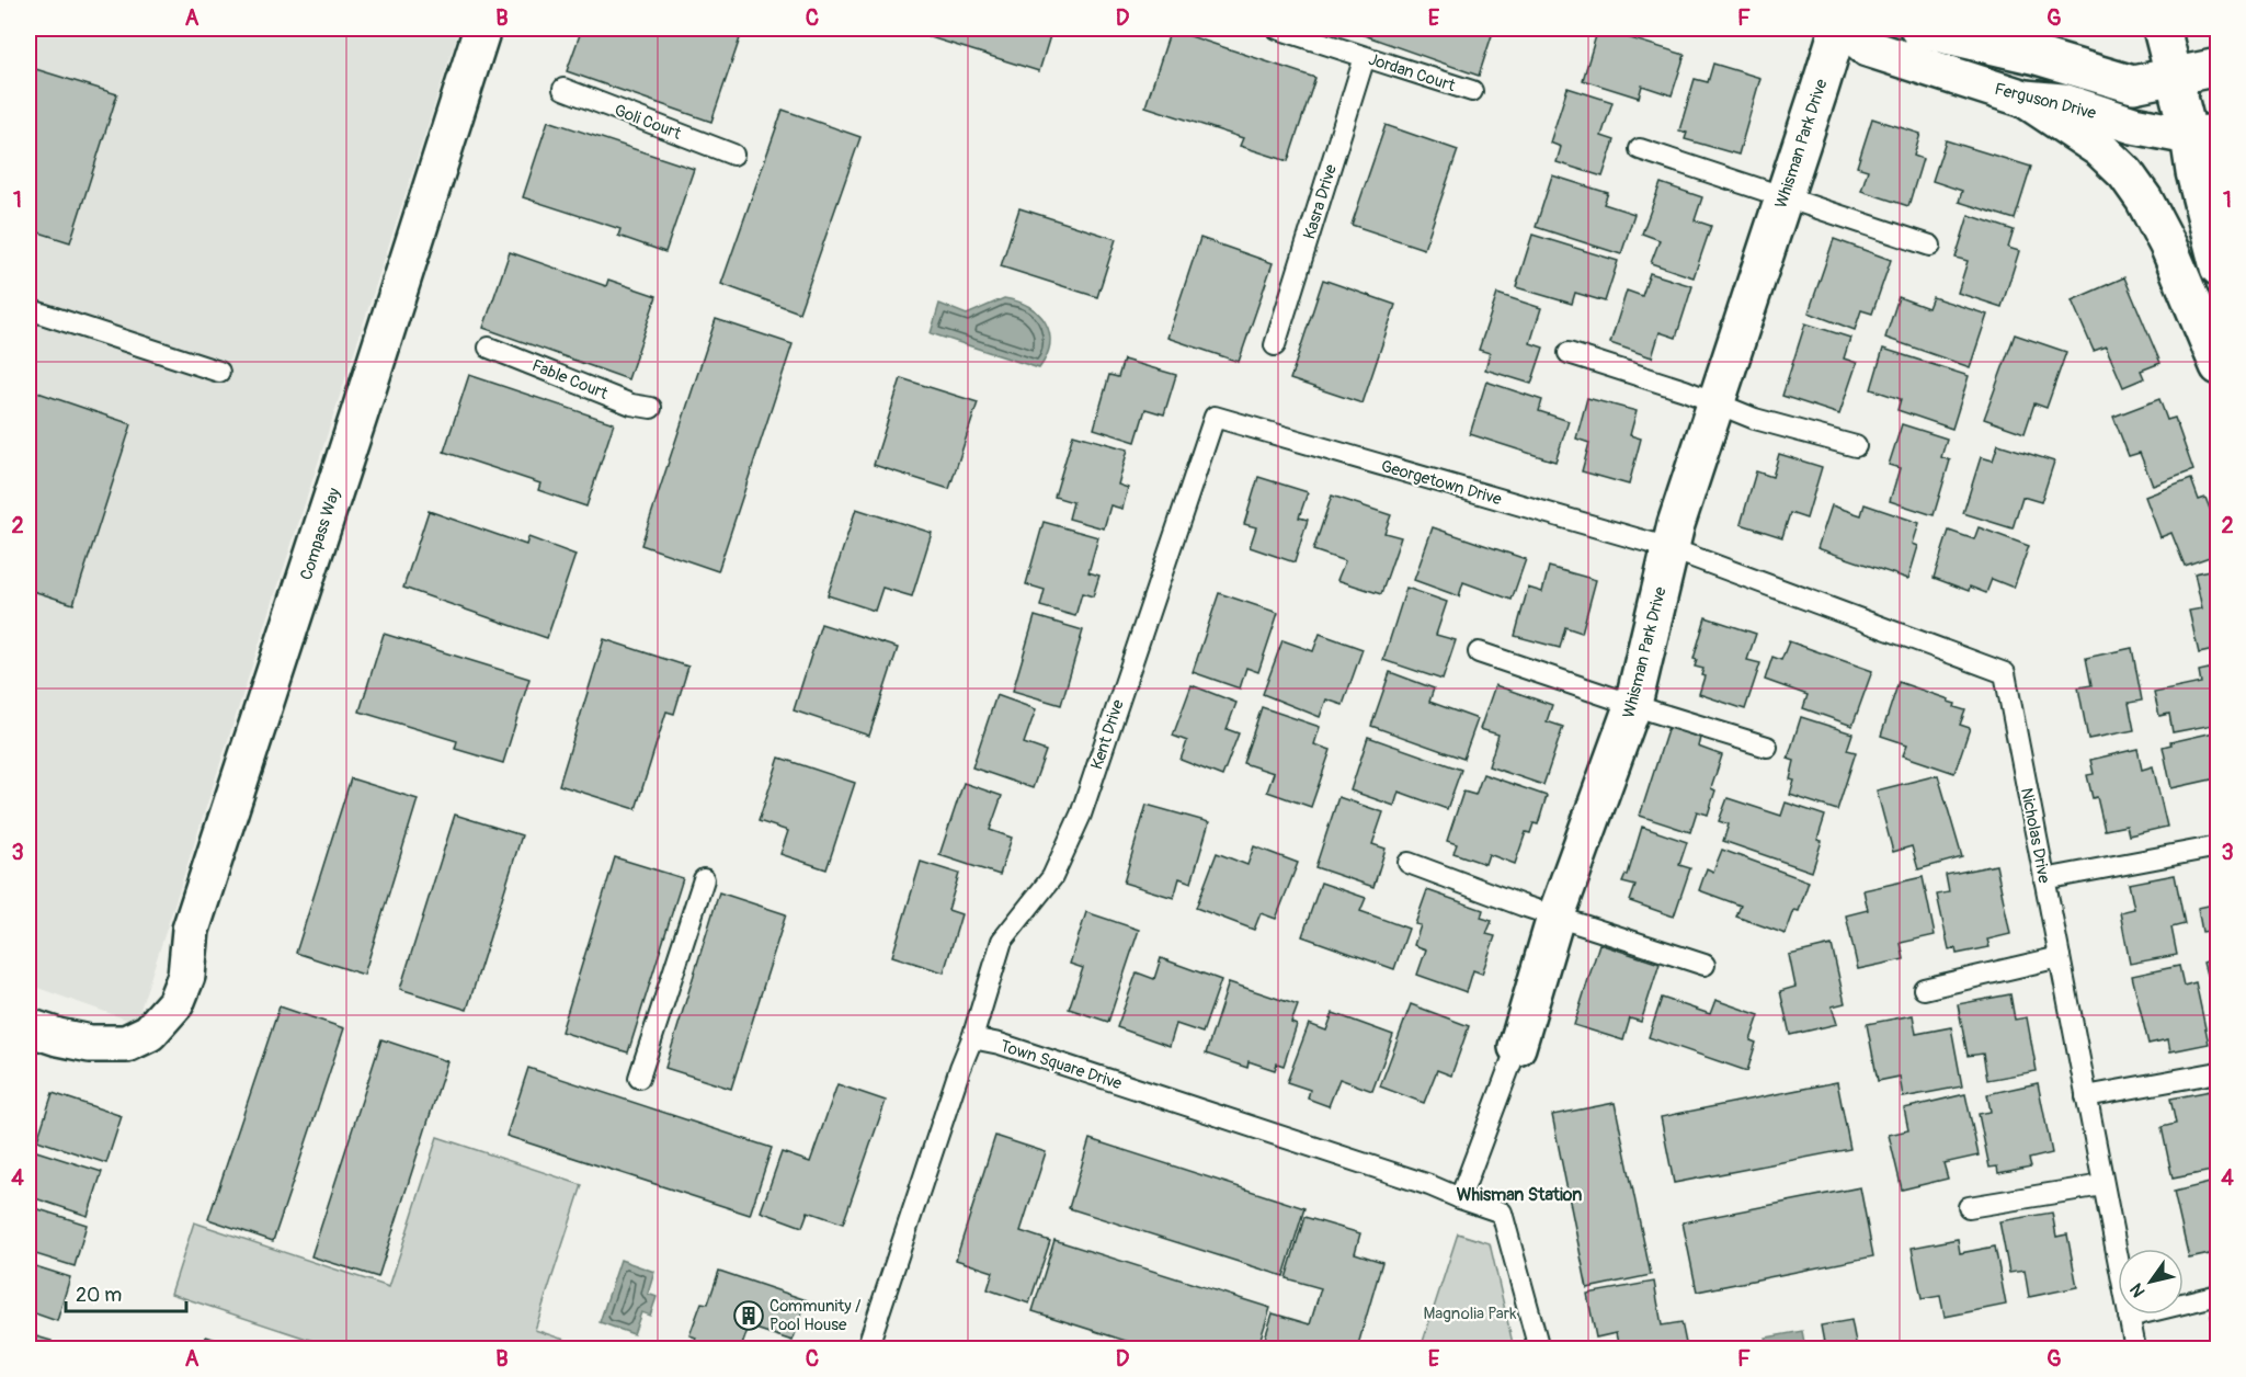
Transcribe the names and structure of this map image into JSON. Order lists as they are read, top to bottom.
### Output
{
  "streets": {
    "main road": ["Ferguson Drive", "Whisman Park Drive", "Compass Way"],
    "lane": [
      "Jordan Court",
      "Goli Court",
      "Kasra Drive",
      "Fable Court",
      "Georgetown Drive",
      "Kent Drive",
      "Nicholas Drive",
      "Town Square Drive"
    ]
  },
  "crossings": [
    ["Jordan Court", "Kasra Drive"],
    ["Whisman Park Drive", "Georgetown Drive"],
    ["Whisman Park Drive", "Nicholas Drive"],
    ["Whisman Park Drive", "Town Square Drive"],
    ["Georgetown Drive", "Kent Drive"],
    ["Georgetown Drive", "Nicholas Drive"],
    ["Kent Drive", "Town Square Drive"]
  ],
  "districts": ["Whisman Station"],
  "parks": ["Magnolia Park"],
  "places": {
    "building": ["Community / Pool House"]
  },
  "scale_bar": "20 m",
  "north": "bottom left",
  "grid": {
    "columns": [
      "A",
      "B",
      "C",
      "D",
      "E",
      "F",
      "G"
    ],
    "rows": [
      "1",
      "2",
      "3",
      "4"
    ]
  }
}
